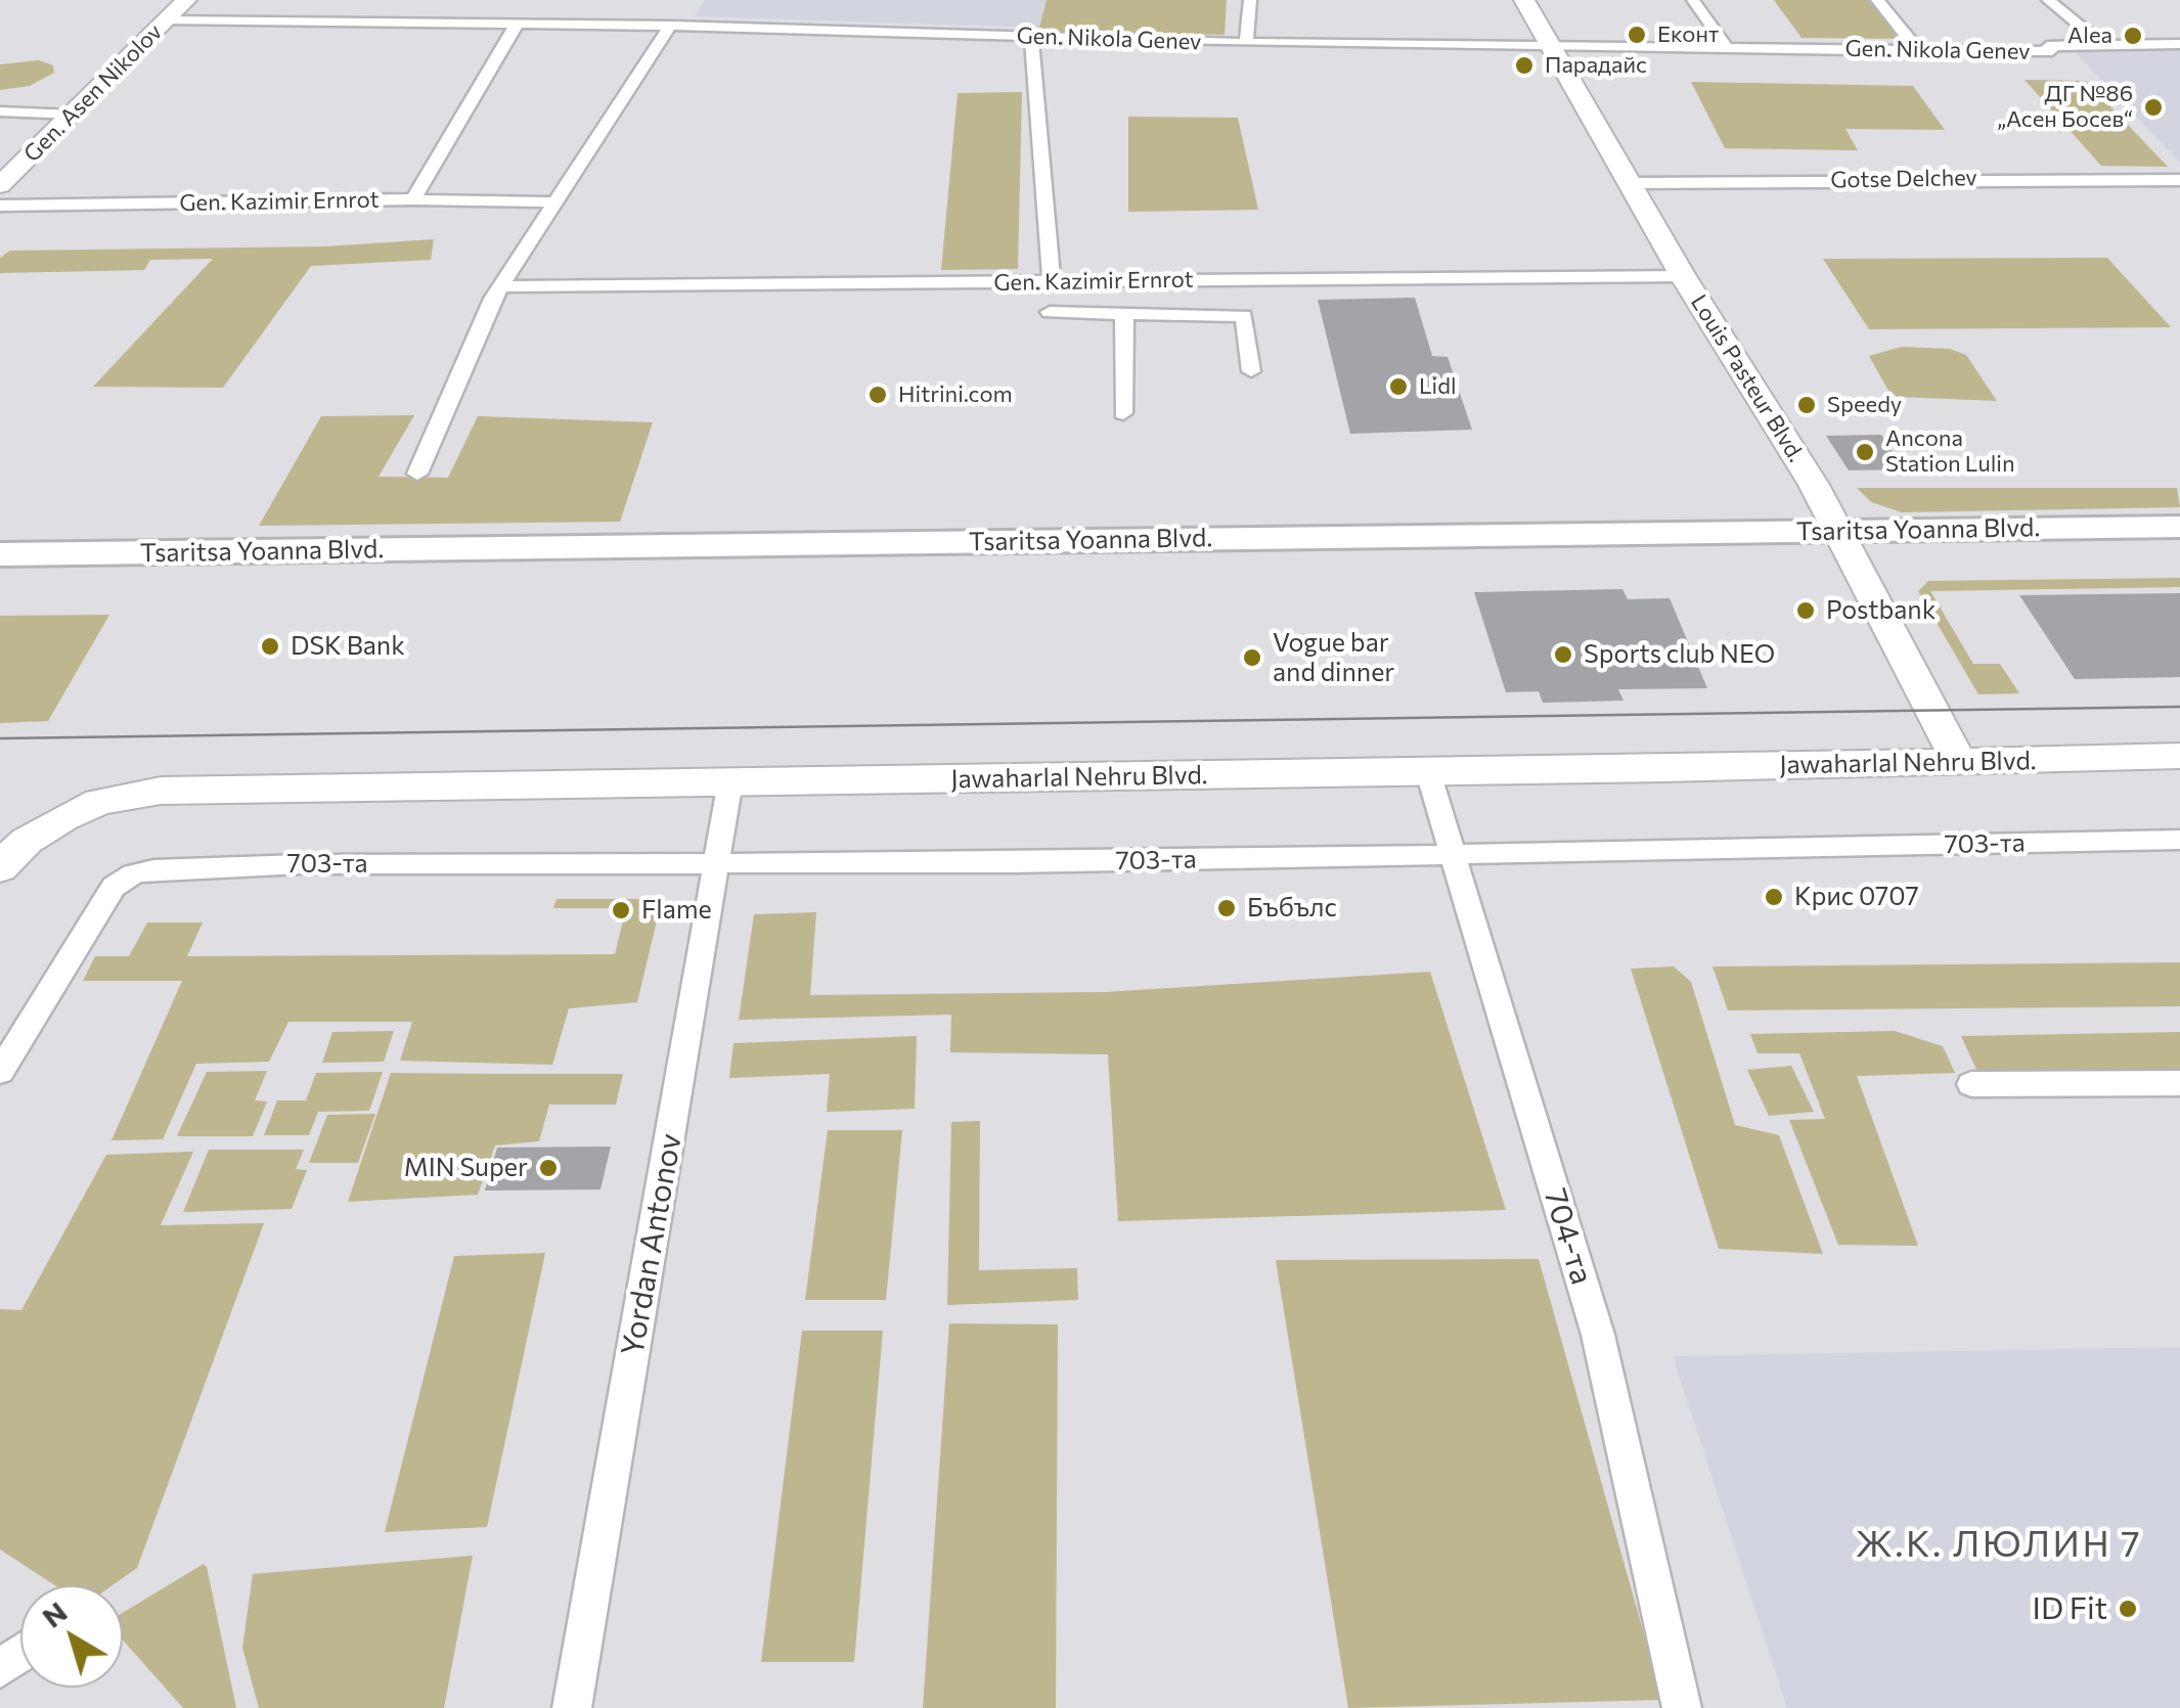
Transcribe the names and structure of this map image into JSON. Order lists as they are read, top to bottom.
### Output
{
  "streets": {
    "main road": ["Tsaritsa Yoanna Blvd."],
    "street": [
      "Gen. Nikola Genev",
      "Gen. Asen Nikolov",
      "Gotse Delchev",
      "Gen. Kazimir Ernrot",
      "Louis Pasteur Blvd.",
      "Jawaharlal Nehru Blvd.",
      "703-та",
      "704-та",
      "Yordan Antonov"
    ]
  },
  "crossings": [
    ["Gen. Nikola Genev", "Gen. Asen Nikolov"],
    ["Gen. Nikola Genev", "Louis Pasteur Blvd."],
    ["Gotse Delchev", "Louis Pasteur Blvd."],
    ["Gen. Kazimir Ernrot", "Louis Pasteur Blvd."],
    ["Louis Pasteur Blvd.", "Tsaritsa Yoanna Blvd."],
    ["Louis Pasteur Blvd.", "Jawaharlal Nehru Blvd."],
    ["Jawaharlal Nehru Blvd.", "704-та"],
    ["Jawaharlal Nehru Blvd.", "Yordan Antonov"],
    ["703-та", "704-та"],
    ["703-та", "Yordan Antonov"]
  ],
  "districts": ["Ж.К. ЛЮЛИН 7"],
  "places": [
    "Еконт",
    "Alea",
    "Парадайс",
    "ДГ №86 „Асен Босев“",
    "Lidl",
    "Hitrini.com",
    "Speedy",
    "Ancona Station Lulin",
    "Postbank",
    "DSK Bank",
    "Sports club NEO",
    "Vogue bar and dinner",
    "Крис 0707",
    "Бъбълс",
    "Flame",
    "MIN Super",
    "ID Fit"
  ],
  "north": "top left"
}
